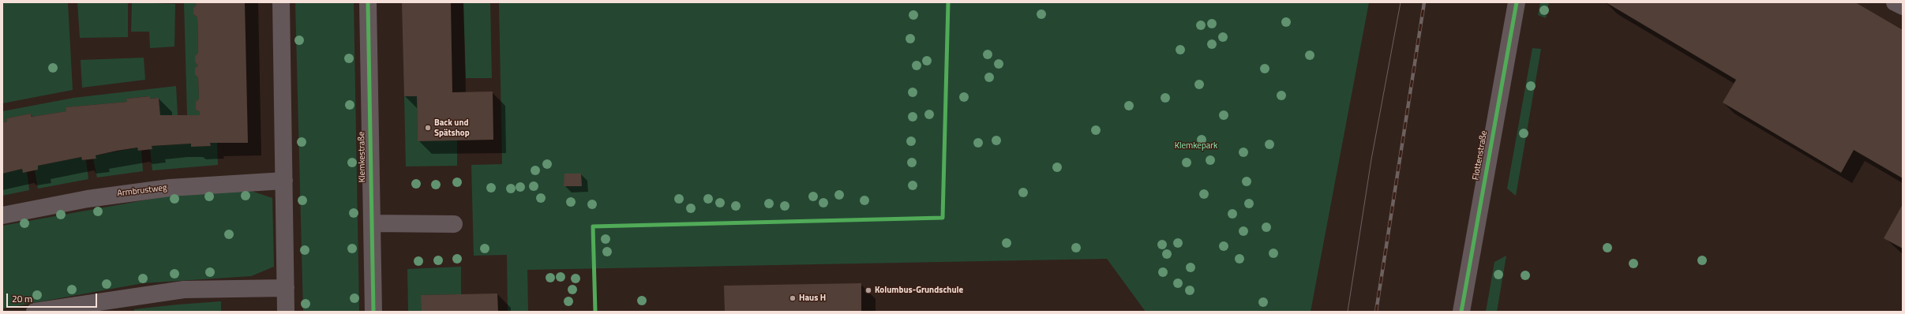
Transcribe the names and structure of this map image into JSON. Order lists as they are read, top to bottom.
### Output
{
  "streets": {
    "street": ["Flottenstraße", "Klemkestraße", "Armbrustweg"]
  },
  "parks": ["Klemkepark"],
  "places": ["Back und Spätshop", "Kolumbus-Grundschule", "Haus H"],
  "scale_bar": "20 m"
}
